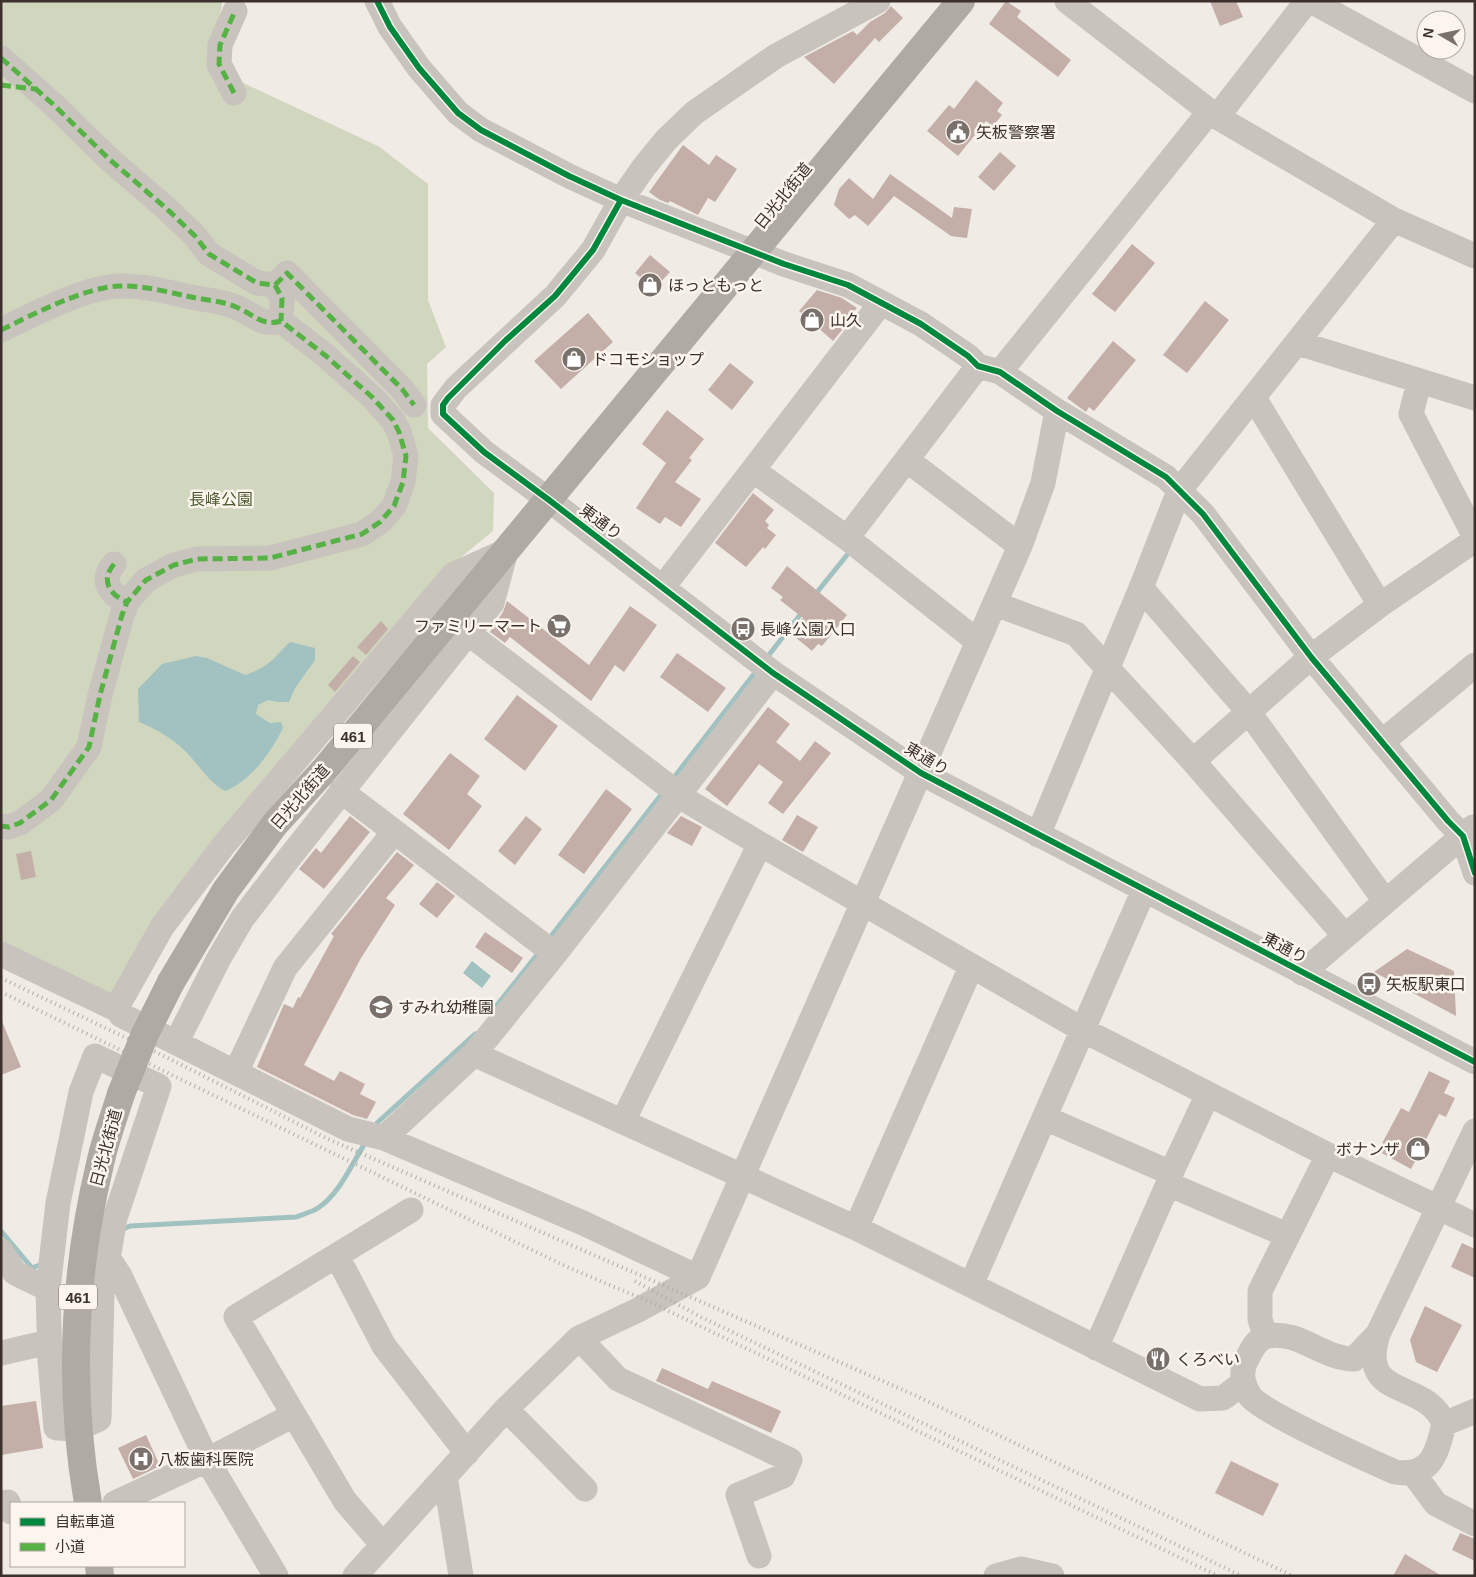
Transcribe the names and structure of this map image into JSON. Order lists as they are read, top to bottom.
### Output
{
  "streets": {
    "highway": ["日光北街道", "461"],
    "street": ["東通り"]
  },
  "crossings": [
    ["日光北街道", "東通り"]
  ],
  "parks": ["長峰公園"],
  "places": {
    "public building": ["矢板警察署"],
    "shop": [
      "ほっともっと",
      "山久",
      "ドコモショップ",
      "ボナンザ"
    ],
    "supermarket": ["ファミリーマート"],
    "bus stop": ["長峰公園入口", "矢板駅東口"],
    "school or university": ["すみれ幼稚園"],
    "restaurant": ["くろべい"],
    "hospital": ["八板歯科医院"]
  },
  "legend": ["自転車道", "小道"],
  "north": "left"
}
